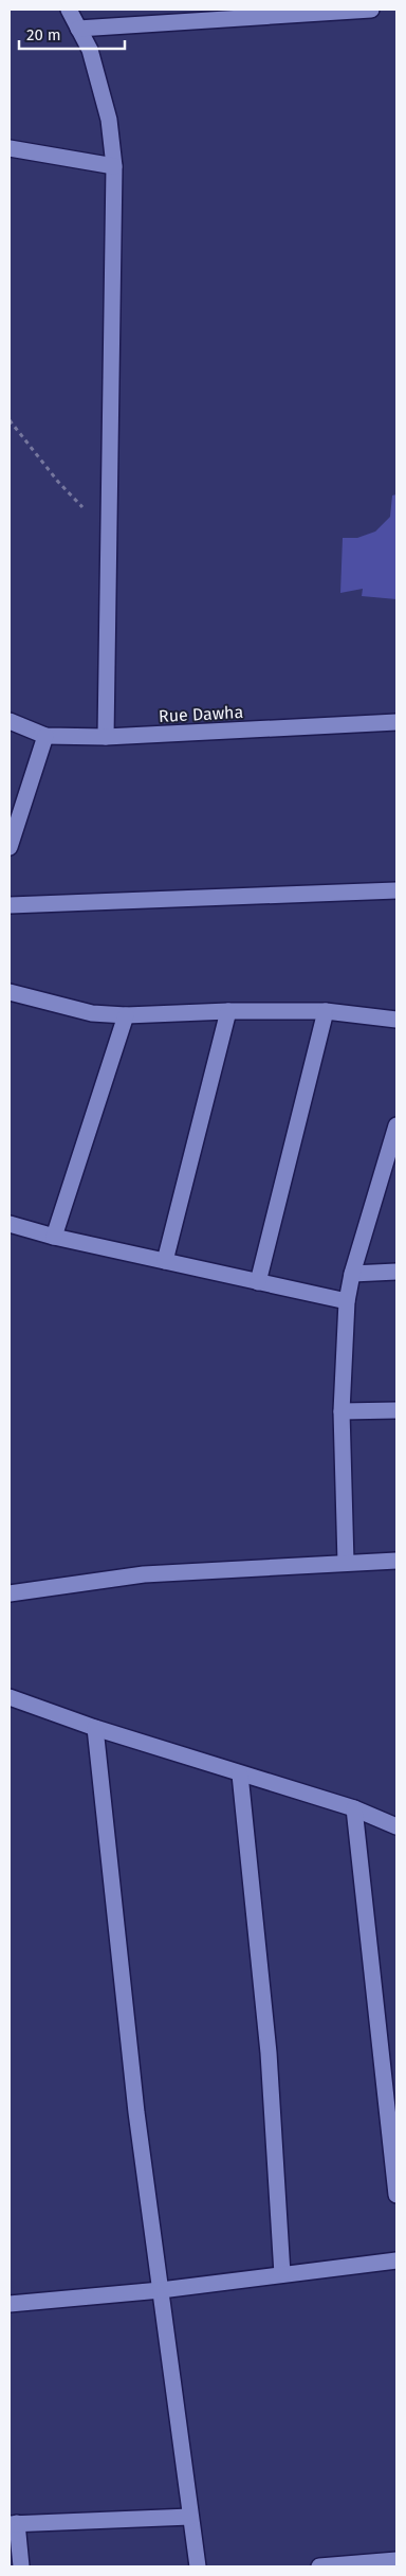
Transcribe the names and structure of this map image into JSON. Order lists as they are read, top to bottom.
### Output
{
  "streets": {
    "street": ["Rue Dawha"]
  },
  "scale_bar": "20 m"
}
